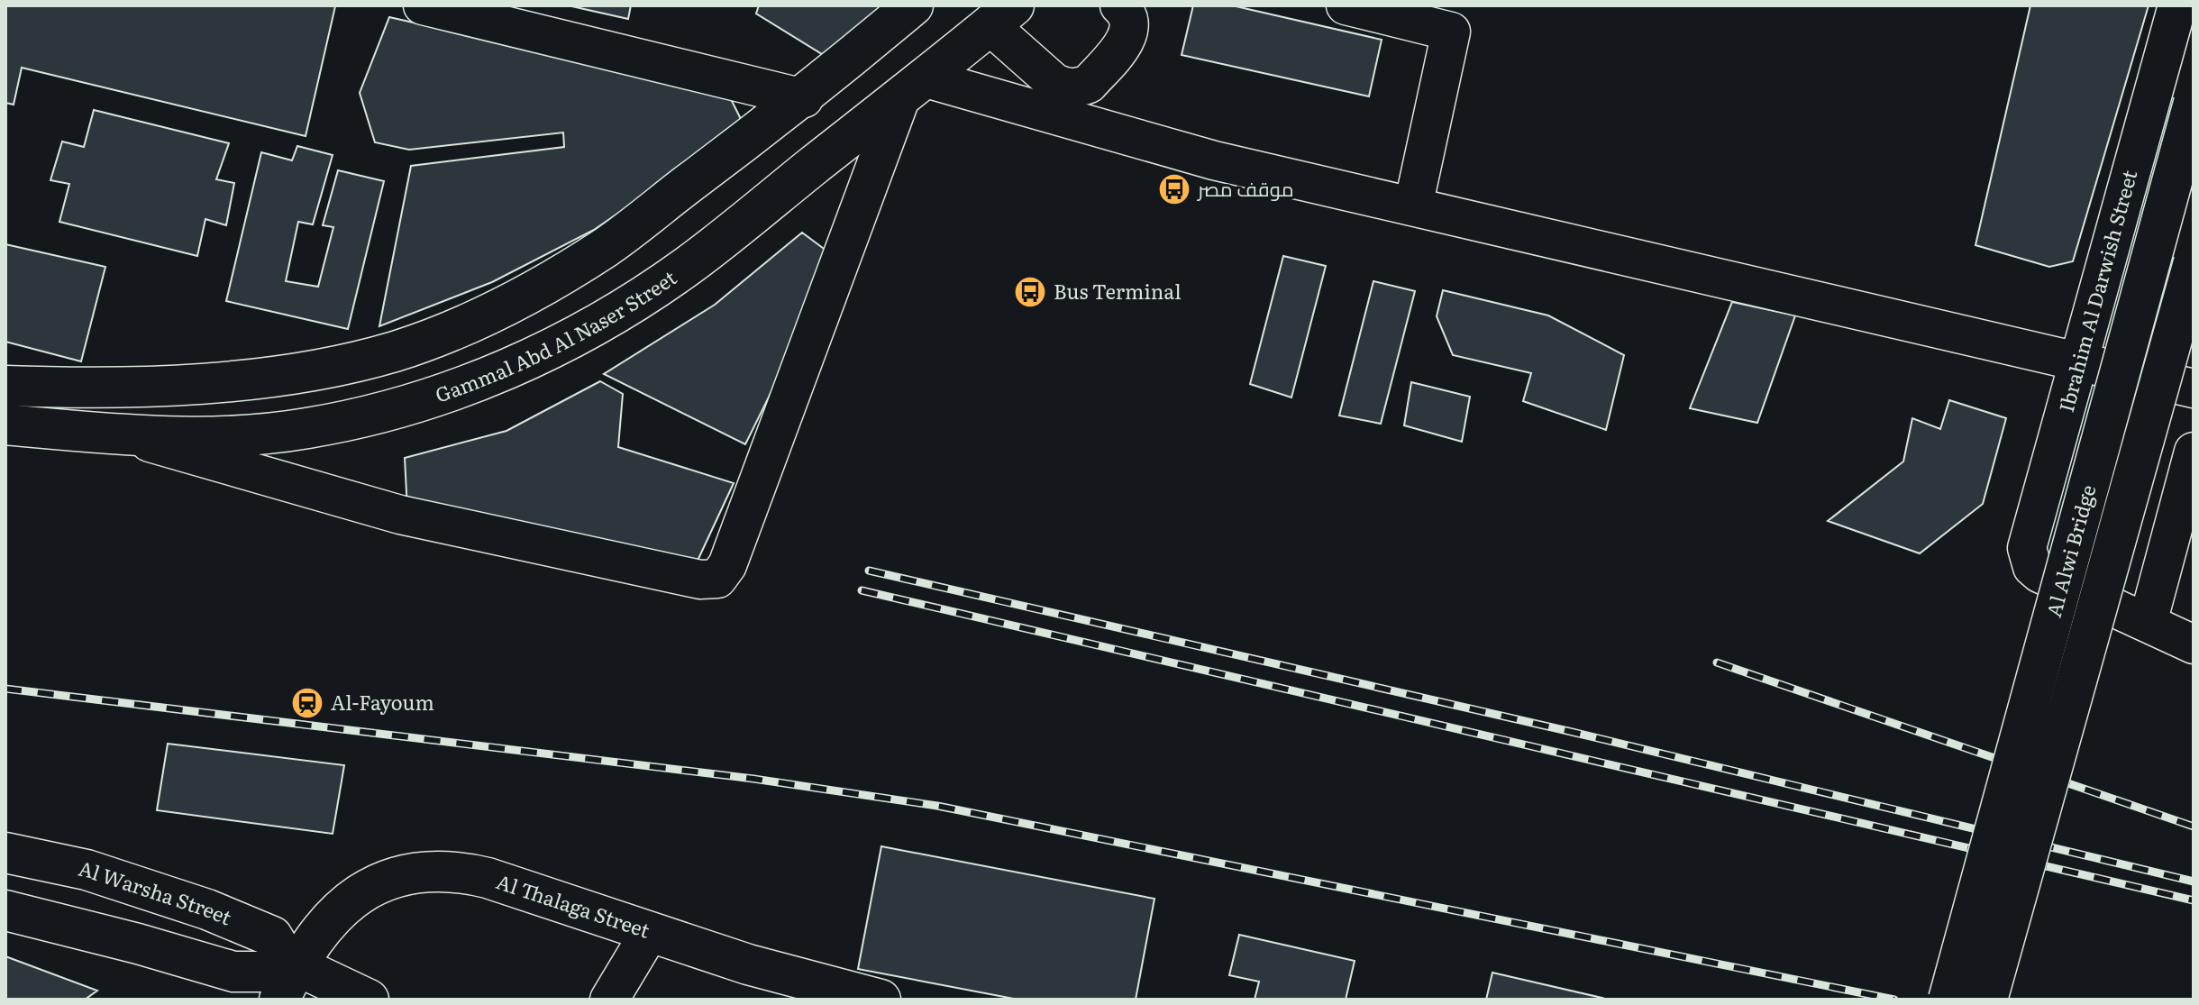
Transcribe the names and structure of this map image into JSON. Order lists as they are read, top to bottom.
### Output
{
  "streets": {
    "main road": [
      "Gammal Abd Al Naser Street",
      "Al Alwi Bridge",
      "Al Warsha Street",
      "Al Thalaga Street"
    ],
    "street": ["Ibrahim Al Darwish Street"]
  },
  "crossings": [
    ["Al Warsha Street", "Al Thalaga Street"]
  ],
  "places": {
    "bus stop": ["موقف مصر", "Bus Terminal"],
    "station": ["Al-Fayoum"]
  }
}
